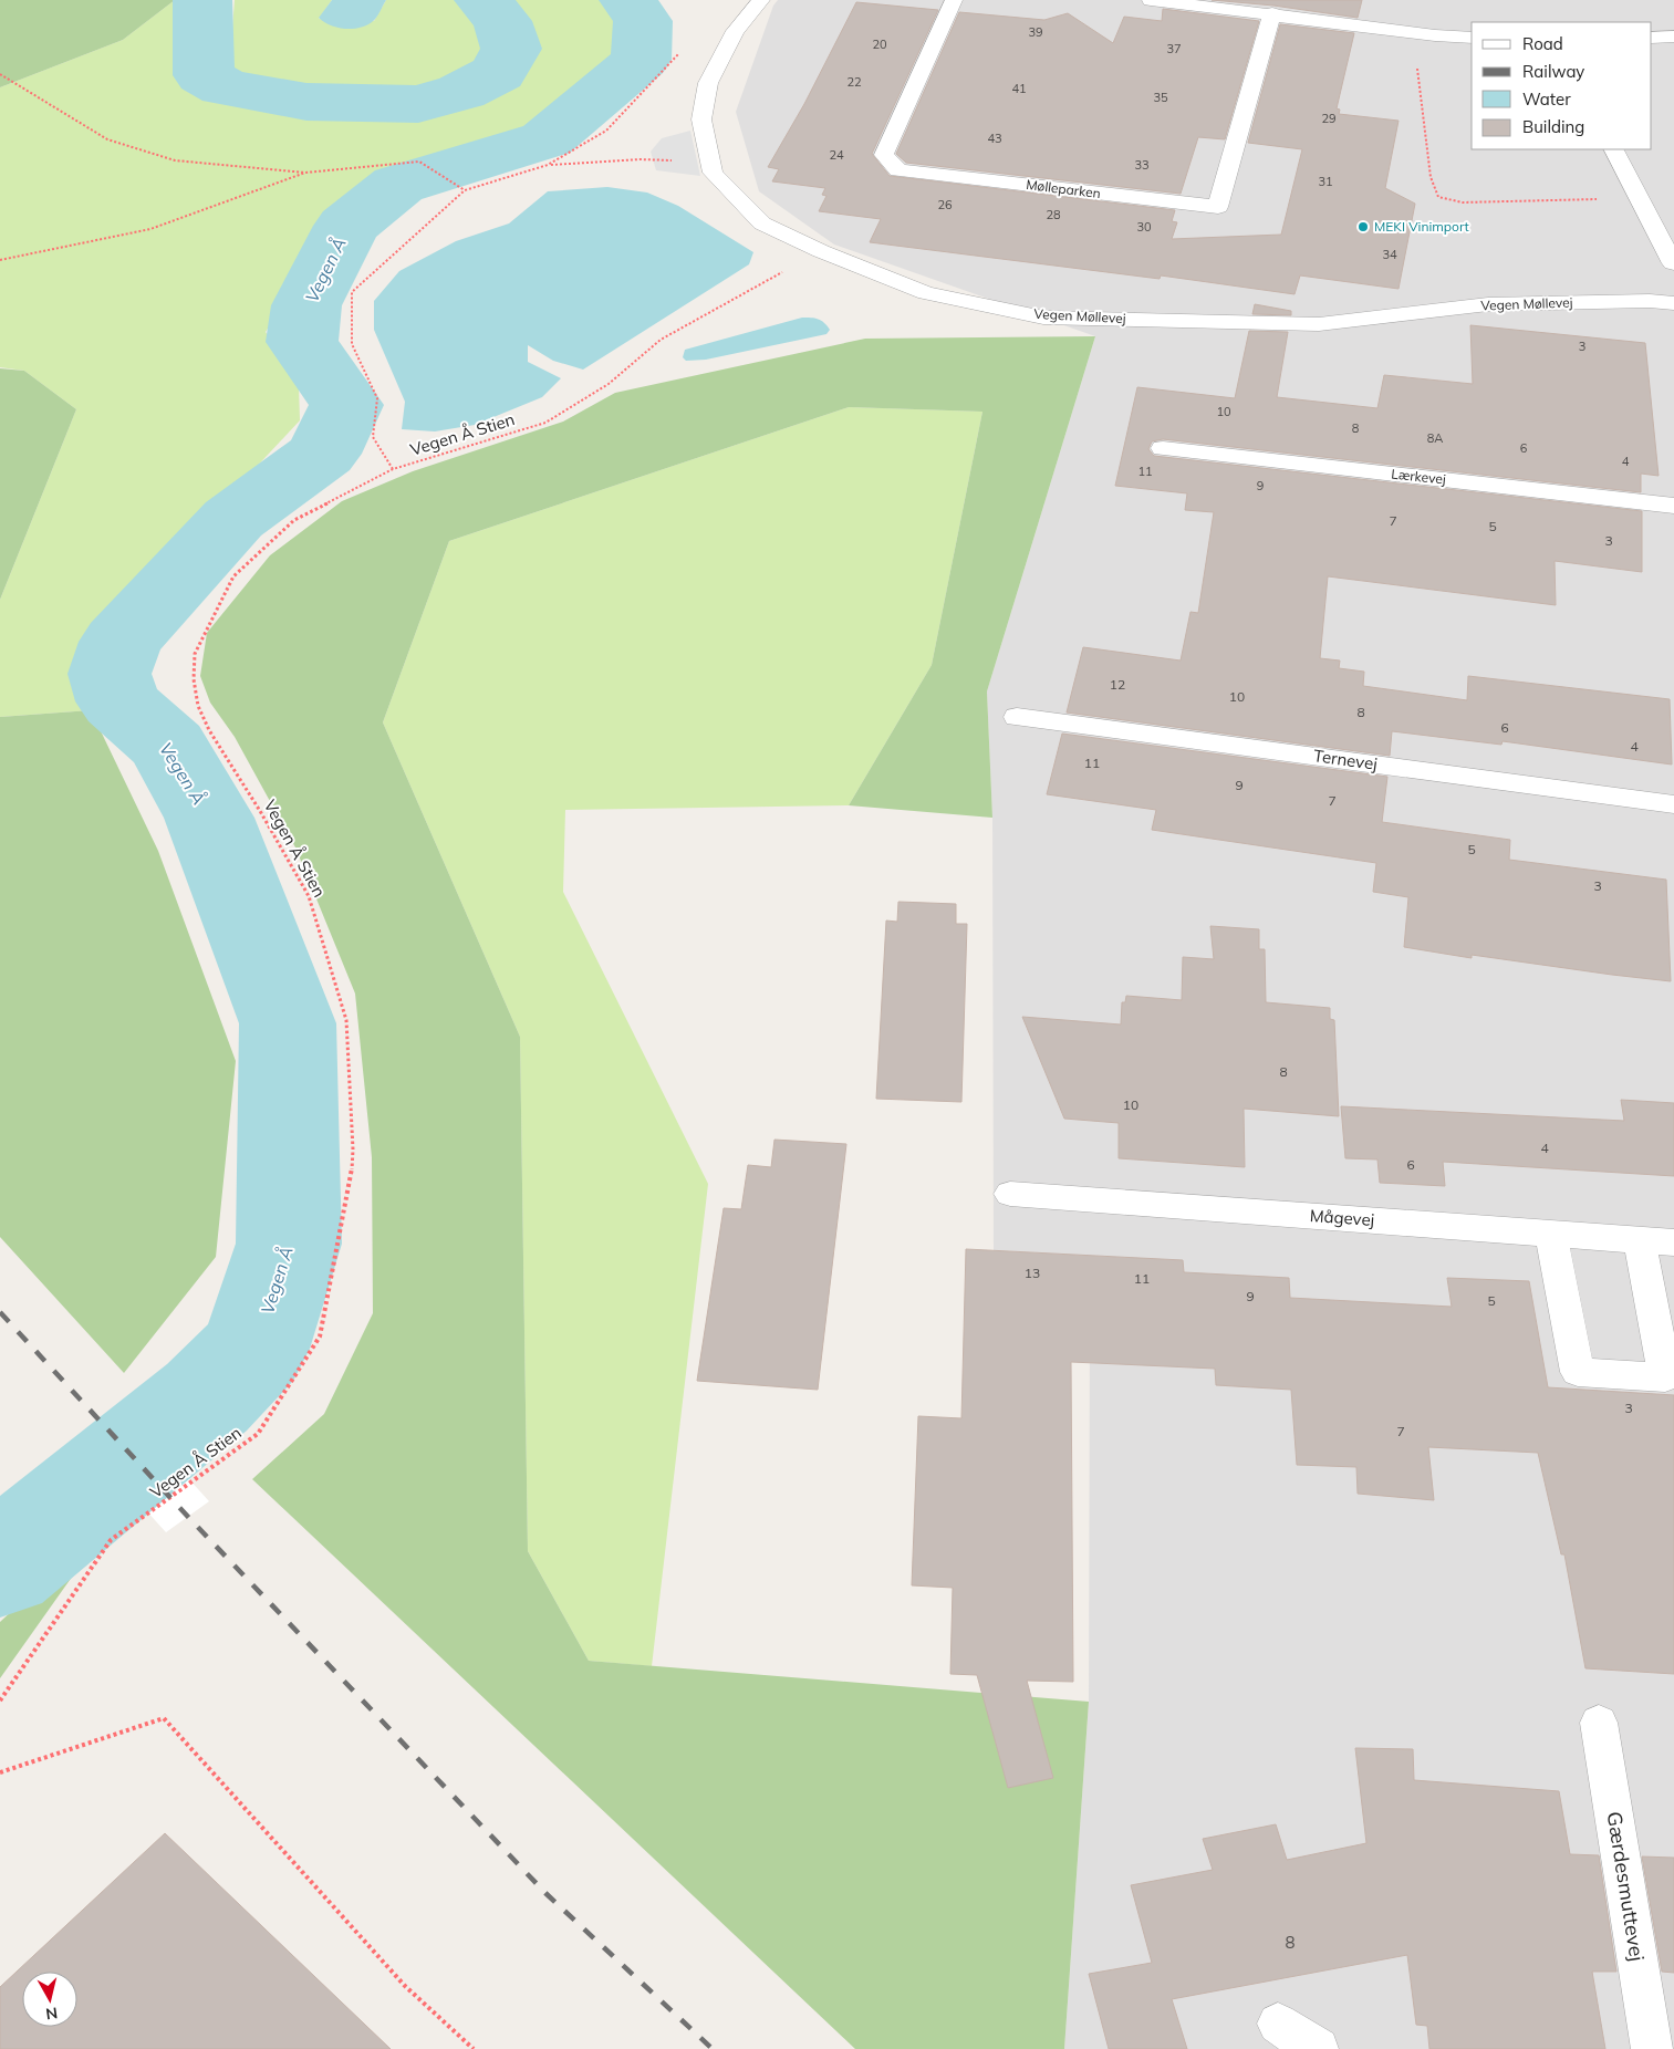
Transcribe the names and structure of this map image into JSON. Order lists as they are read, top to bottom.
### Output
{
  "streets": {
    "street": [
      "Mølleparken",
      "Vegen Møllevej",
      "Lærkevej",
      "Ternevej",
      "Mågevej",
      "Gærdesmuttevej"
    ],
    "path": ["Vegen Å Stien"]
  },
  "crossings": [
    ["Vegen Møllevej", "Vegen Å Stien"]
  ],
  "water": ["Vegen Å"],
  "places": ["MEKI Vinimport"],
  "house_numbers": [
    "39",
    "20",
    "37",
    "22",
    "41",
    "35",
    "29",
    "43",
    "24",
    "33",
    "31",
    "26",
    "28",
    "30",
    "34",
    "3",
    "10",
    "8",
    "8A",
    "6",
    "4",
    "11",
    "9",
    "7",
    "5",
    "3",
    "12",
    "10",
    "8",
    "6",
    "4",
    "11",
    "9",
    "7",
    "5",
    "3",
    "8",
    "10",
    "4",
    "6",
    "13",
    "11",
    "9",
    "5",
    "3",
    "7",
    "8"
  ],
  "legend": [
    "Road",
    "Railway",
    "Water",
    "Building"
  ],
  "north": "bottom"
}
